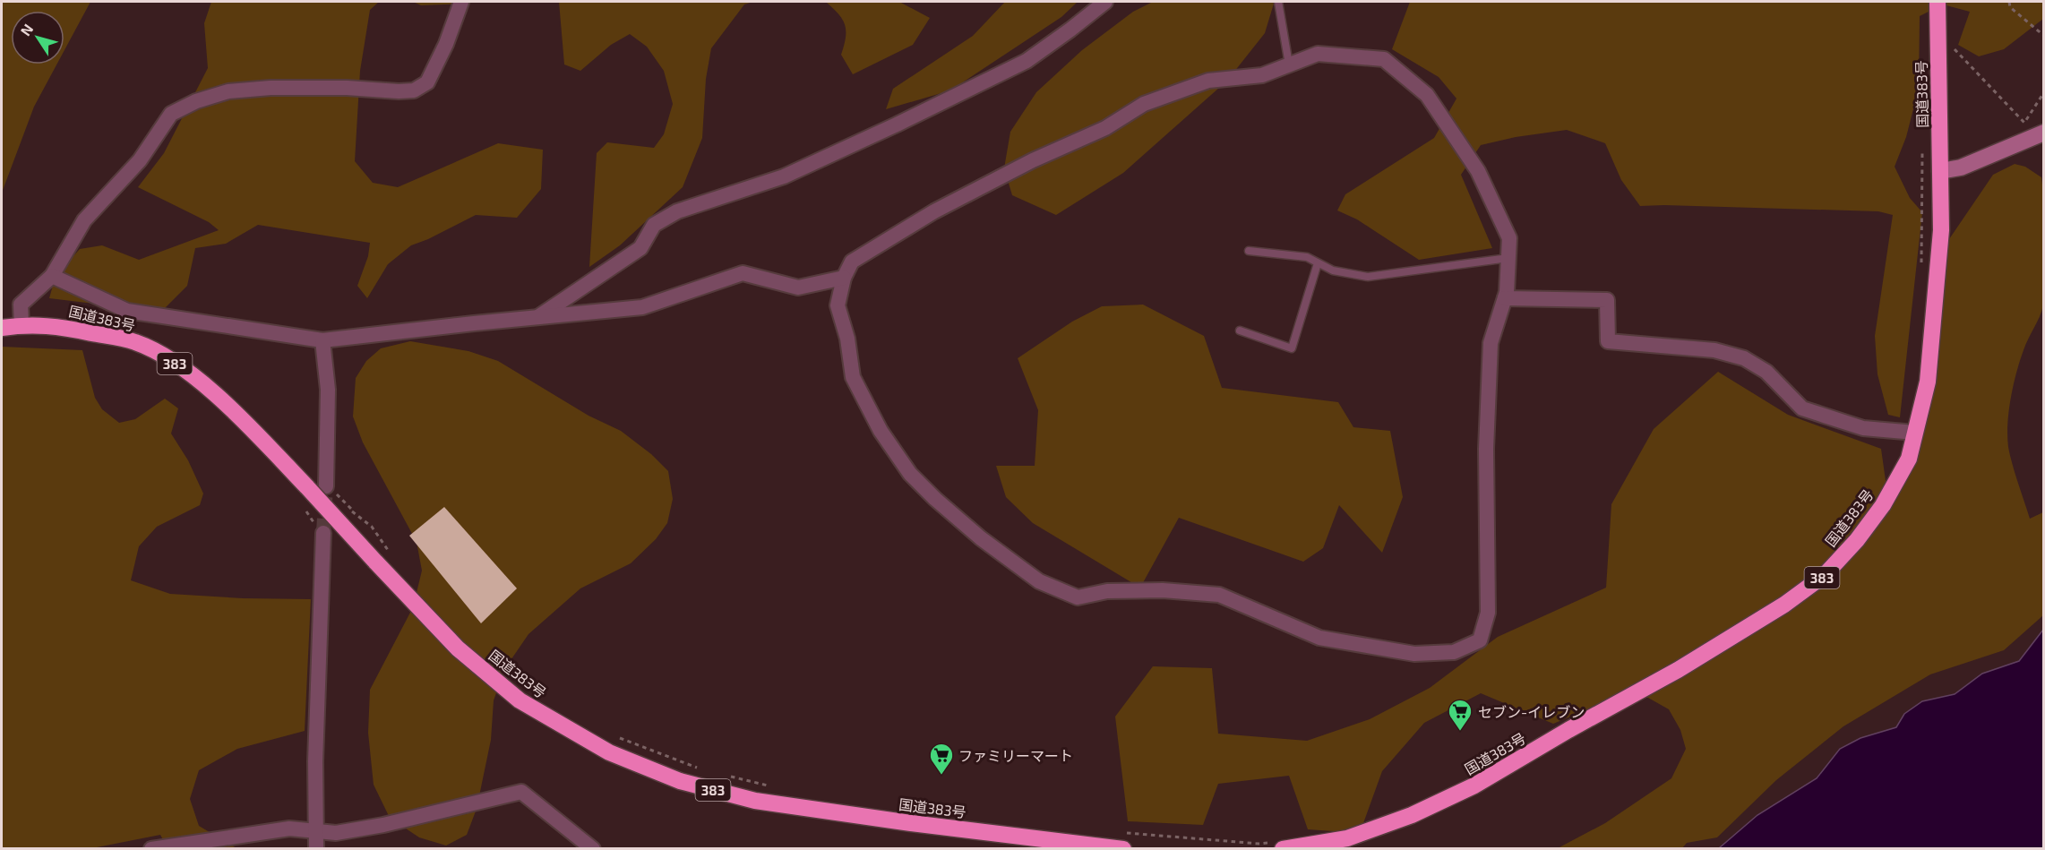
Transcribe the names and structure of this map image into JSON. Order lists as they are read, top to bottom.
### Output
{
  "streets": {
    "highway": ["国道383号", "383"]
  },
  "places": {
    "supermarket": ["セブン-イレブン", "ファミリーマート"]
  },
  "north": "top left"
}
